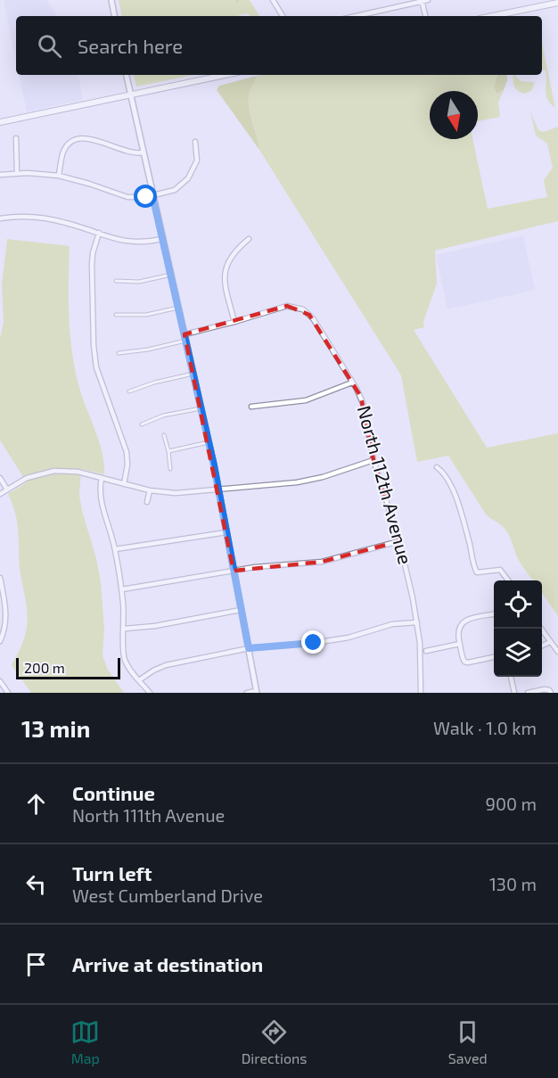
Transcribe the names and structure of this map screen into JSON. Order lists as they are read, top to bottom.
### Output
{
  "streets": {
    "street": ["North 112th Avenue"]
  },
  "scale_bar": "200 m",
  "north": "bottom",
  "page": {
    "search": "Search here",
    "scale": "200 m",
    "heading": ["13 min", "Walk · 1.0 km"],
    "list": [
      ["Continue", "North 111th Avenue", "900 m"],
      ["Turn left", "West Cumberland Drive", "130 m"],
      "Arrive at destination"
    ],
    "nav": ["Map", "Directions", "Saved"]
  }
}
